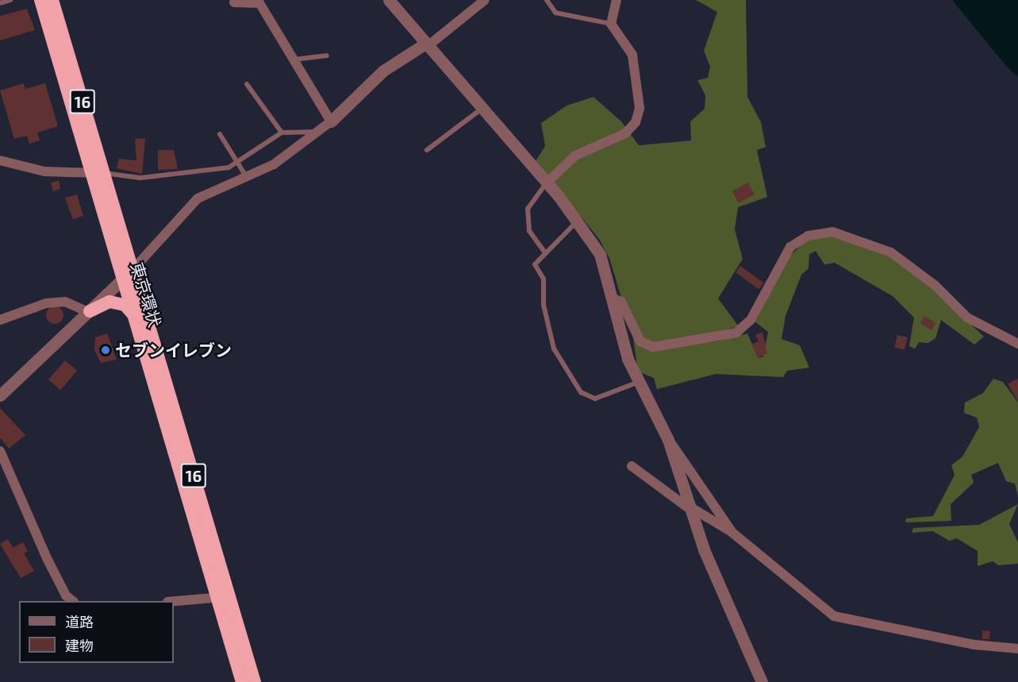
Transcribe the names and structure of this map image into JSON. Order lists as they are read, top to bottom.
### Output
{
  "streets": {
    "highway": ["16", "東京環状"]
  },
  "places": ["セブンイレブン"],
  "legend": ["道路", "建物"]
}
